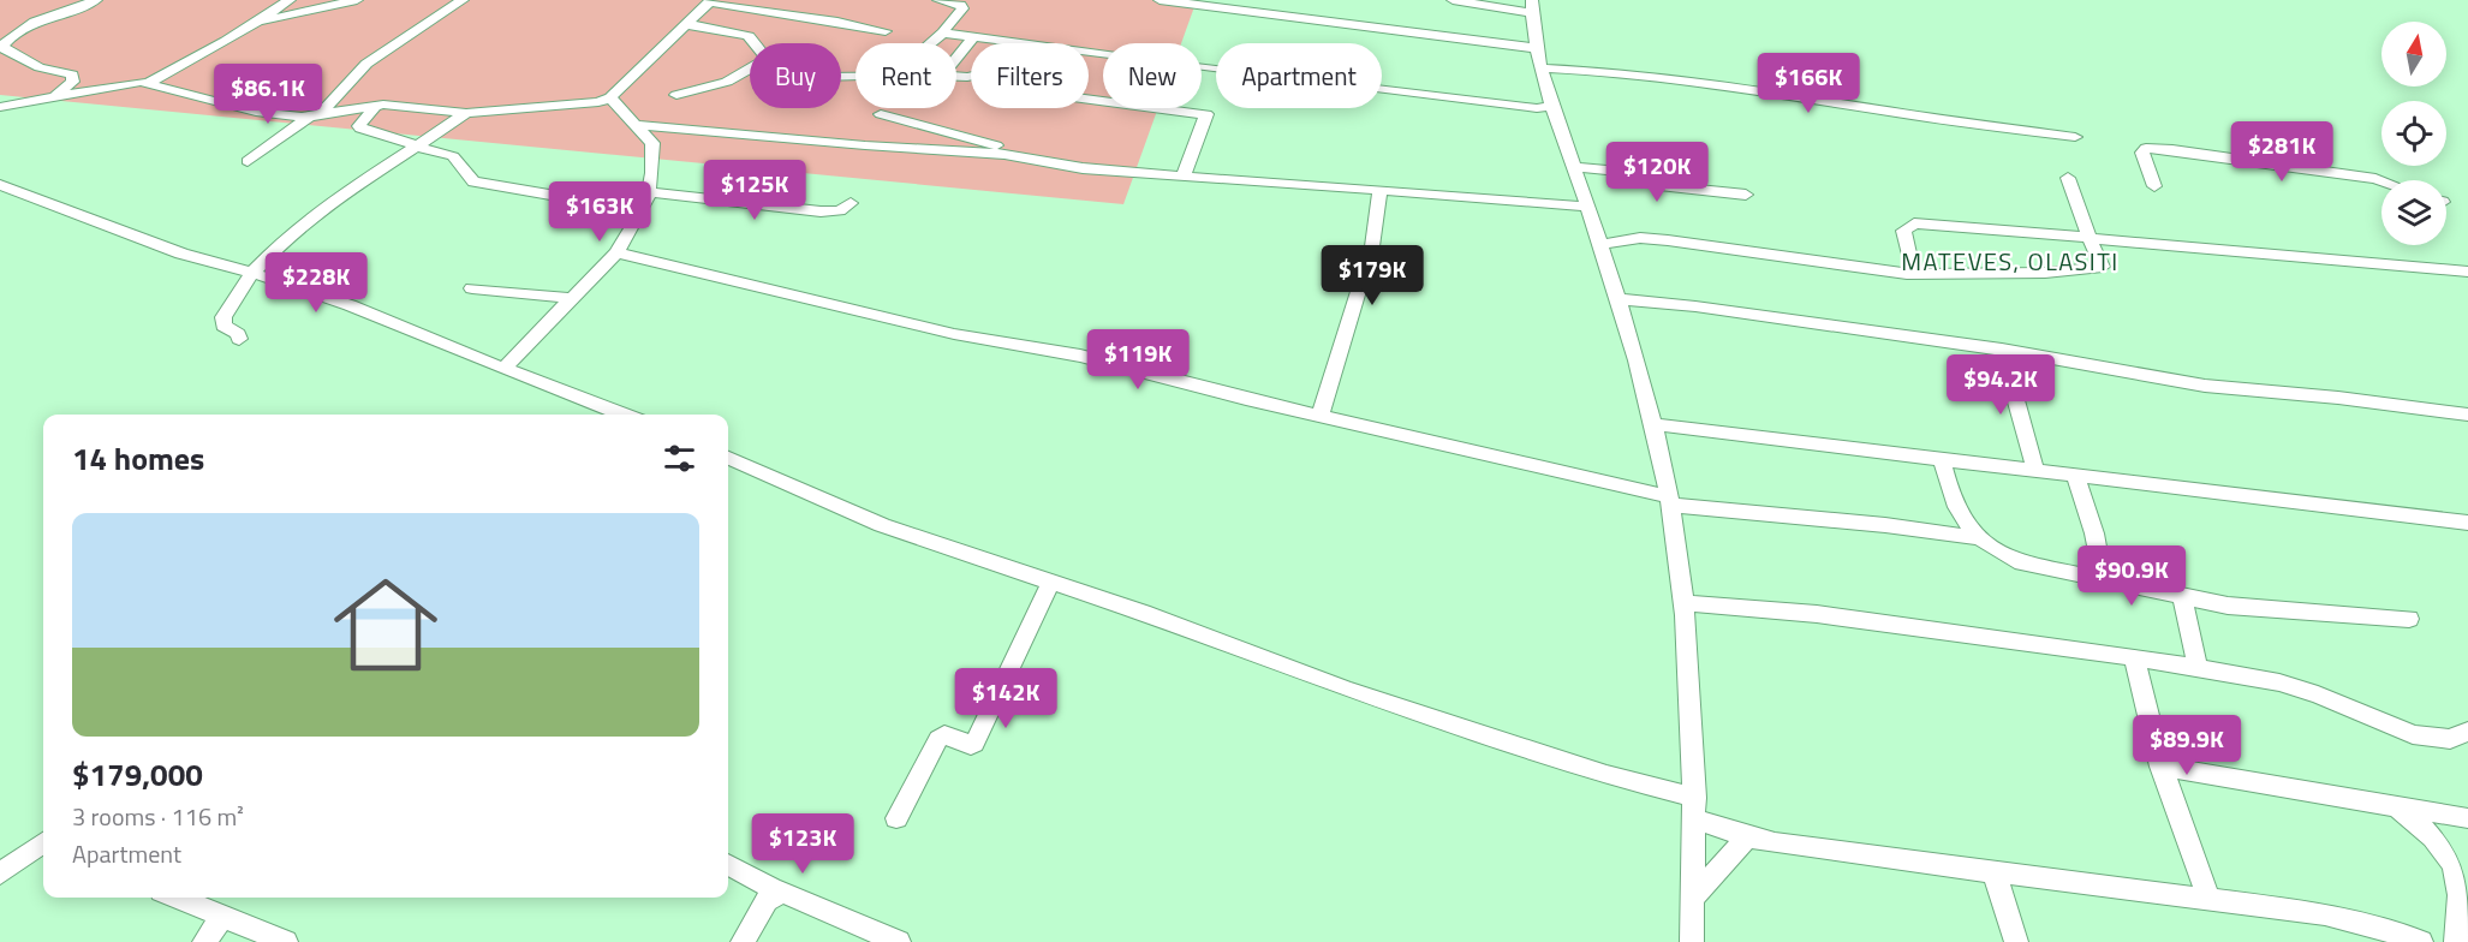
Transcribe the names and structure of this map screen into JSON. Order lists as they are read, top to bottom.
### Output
{
  "districts": ["MATEVES, OLASITI"],
  "north": "top",
  "page": {
    "chip": [
      "Buy",
      "Rent",
      "Filters",
      "New",
      "Apartment"
    ],
    "price": [
      "$166K",
      "$86.1K",
      "$281K",
      "$120K",
      "$125K",
      "$163K",
      "$179K",
      "$228K",
      "$119K",
      "$94.2K",
      "$90.9K",
      "$142K",
      "$89.9K",
      "$123K"
    ],
    "heading": "14 homes",
    "list": [
      {
        "name": "$179,000",
        "note": "3 rooms · 116 m² · Apartment"
      }
    ]
  }
}
